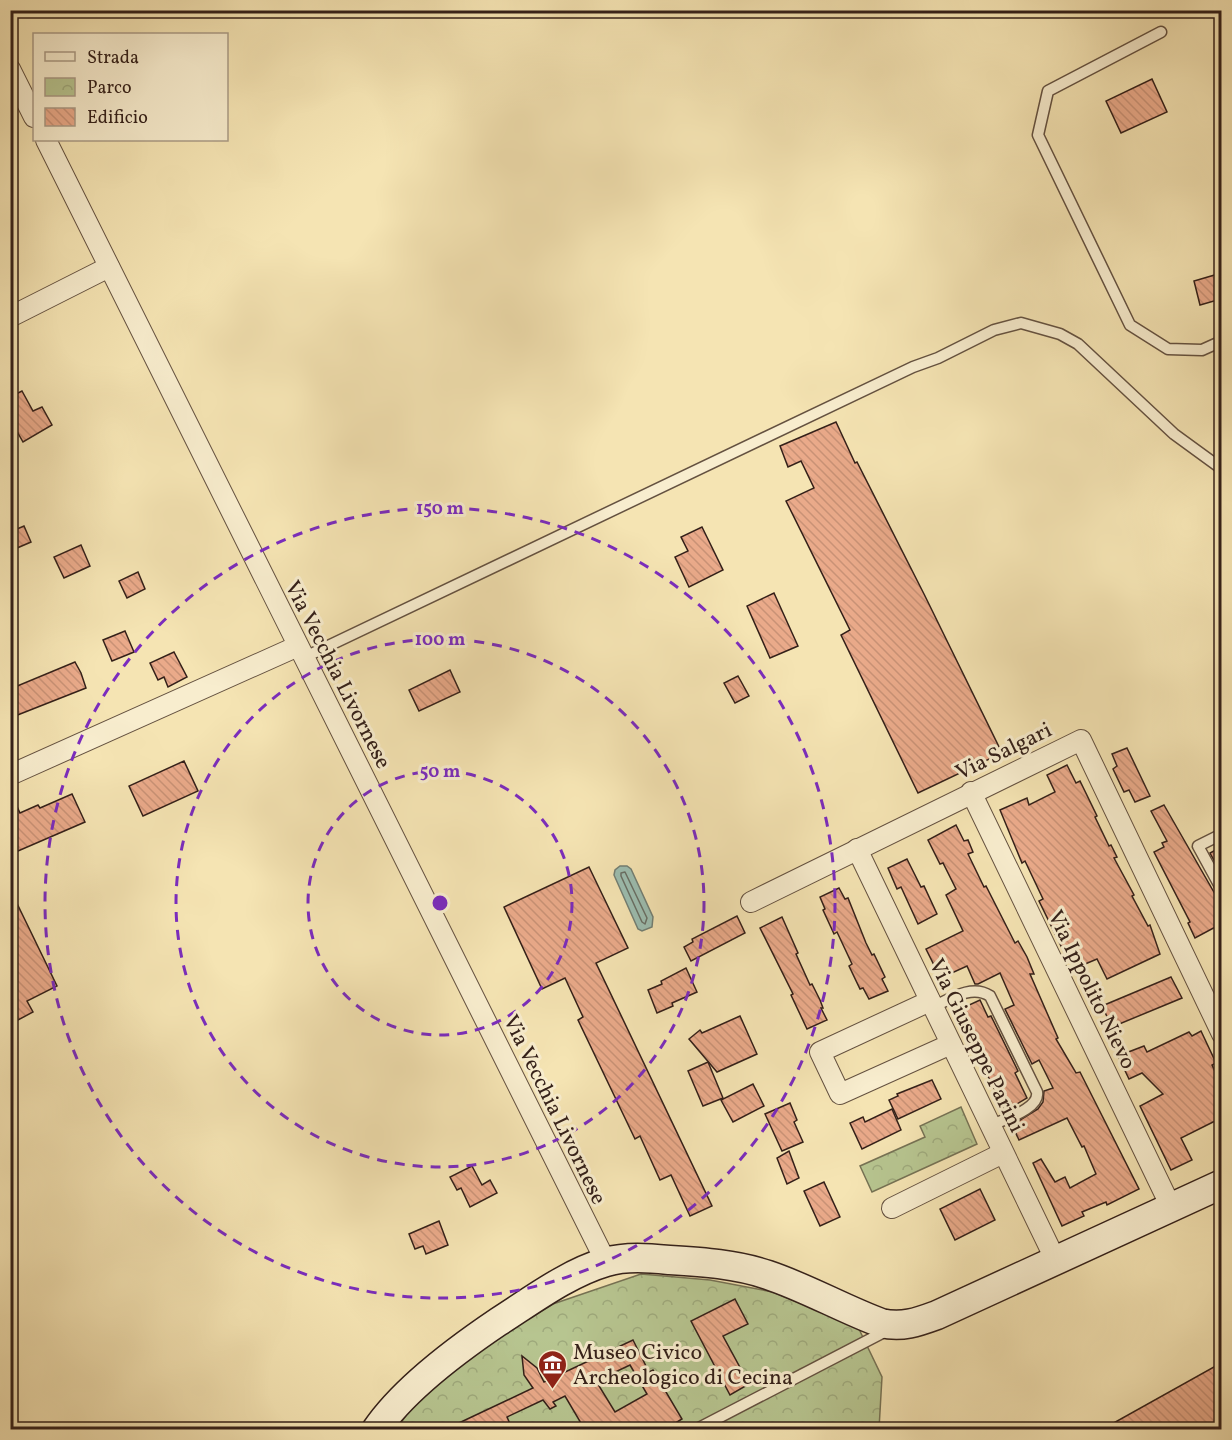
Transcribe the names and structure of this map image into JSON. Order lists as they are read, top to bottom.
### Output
{
  "streets": {
    "street": [
      "Via Vecchia Livornese",
      "Via Salgari",
      "Via Ippolito Nievo",
      "Via Giuseppe Parini"
    ]
  },
  "crossings": [
    ["Via Salgari", "Via Ippolito Nievo"],
    ["Via Salgari", "Via Giuseppe Parini"]
  ],
  "places": {
    "museum": ["Museo Civico Archeologico di Cecina"]
  },
  "legend": ["Strada", "Parco", "Edificio"],
  "rings": ["150 m", "100 m", "50 m"]
}
